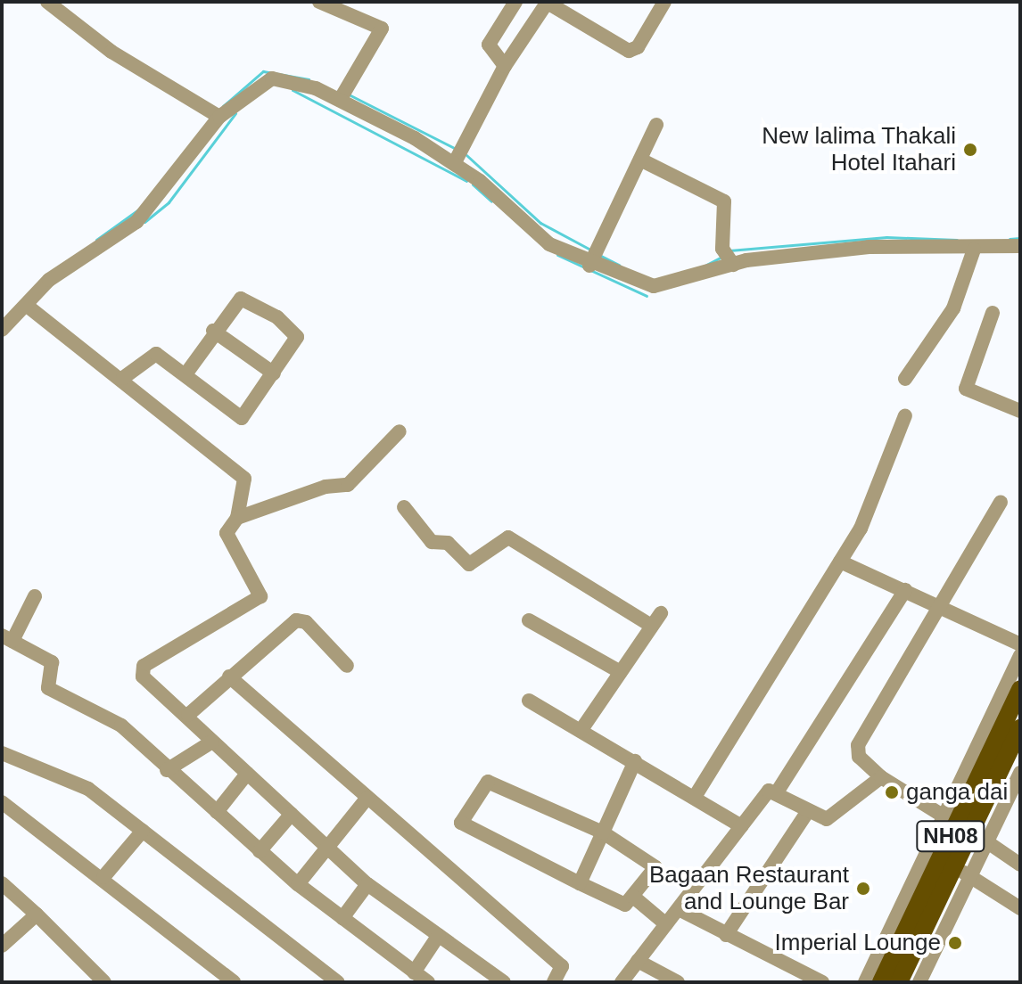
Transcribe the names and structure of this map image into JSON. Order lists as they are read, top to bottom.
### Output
{
  "streets": {
    "main road": ["NH08"]
  },
  "places": [
    "New lalima Thakali Hotel Itahari",
    "ganga dai",
    "Bagaan Restaurant and Lounge Bar",
    "Imperial Lounge"
  ]
}
